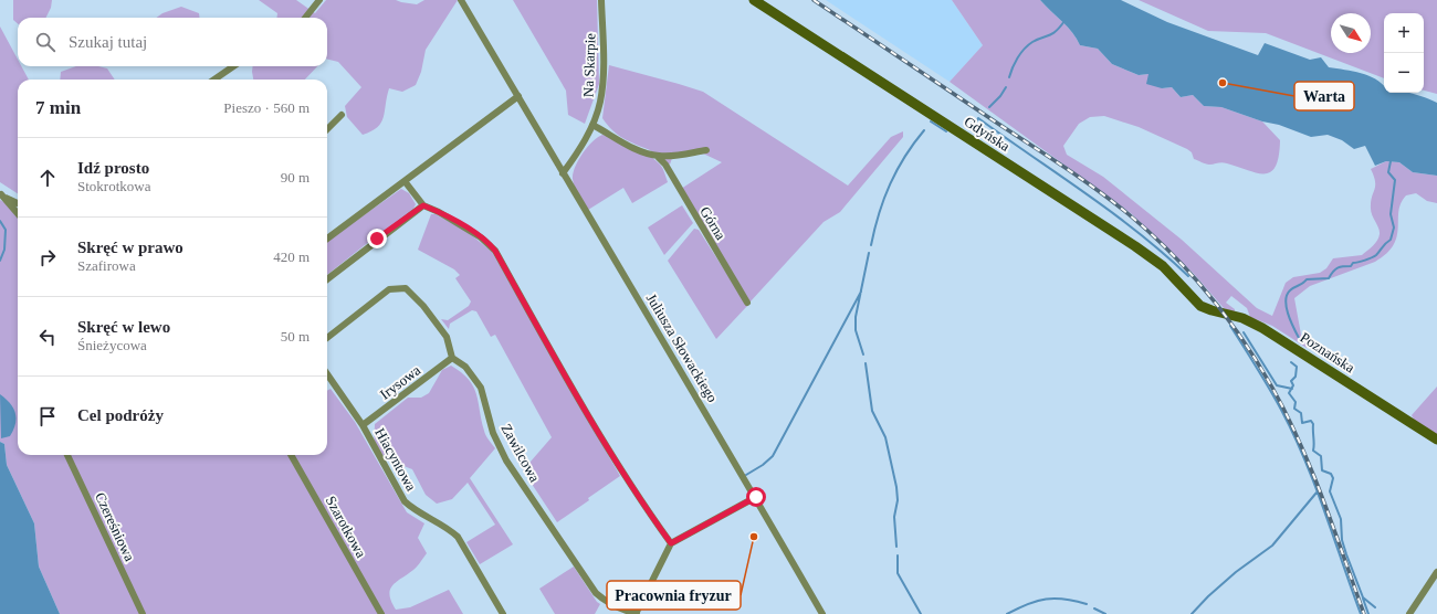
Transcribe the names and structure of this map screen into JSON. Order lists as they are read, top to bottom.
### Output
{
  "streets": {
    "main road": ["Gdyńska", "Poznańska"],
    "street": [
      "Na Skarpie",
      "Górna",
      "Juliusza Słowackiego",
      "Irysowa",
      "Zawilcowa",
      "Hiacyntowa",
      "Czereśniowa",
      "Szarotkowa"
    ]
  },
  "crossings": [
    ["Na Skarpie", "Juliusza Słowackiego"],
    ["Gdyńska", "Poznańska"],
    ["Irysowa", "Zawilcowa"],
    ["Irysowa", "Hiacyntowa"]
  ],
  "places": ["Warta", "Pracownia fryzur"],
  "north": "bottom right",
  "page": {
    "map_buttons": ["+", "−"],
    "search": "Szukaj tutaj",
    "heading": ["7 min", "Pieszo · 560 m"],
    "list": [
      ["Idź prosto", "Stokrotkowa", "90 m"],
      ["Skręć w prawo", "Szafirowa", "420 m"],
      ["Skręć w lewo", "Śnieżycowa", "50 m"],
      "Cel podróży"
    ]
  }
}
